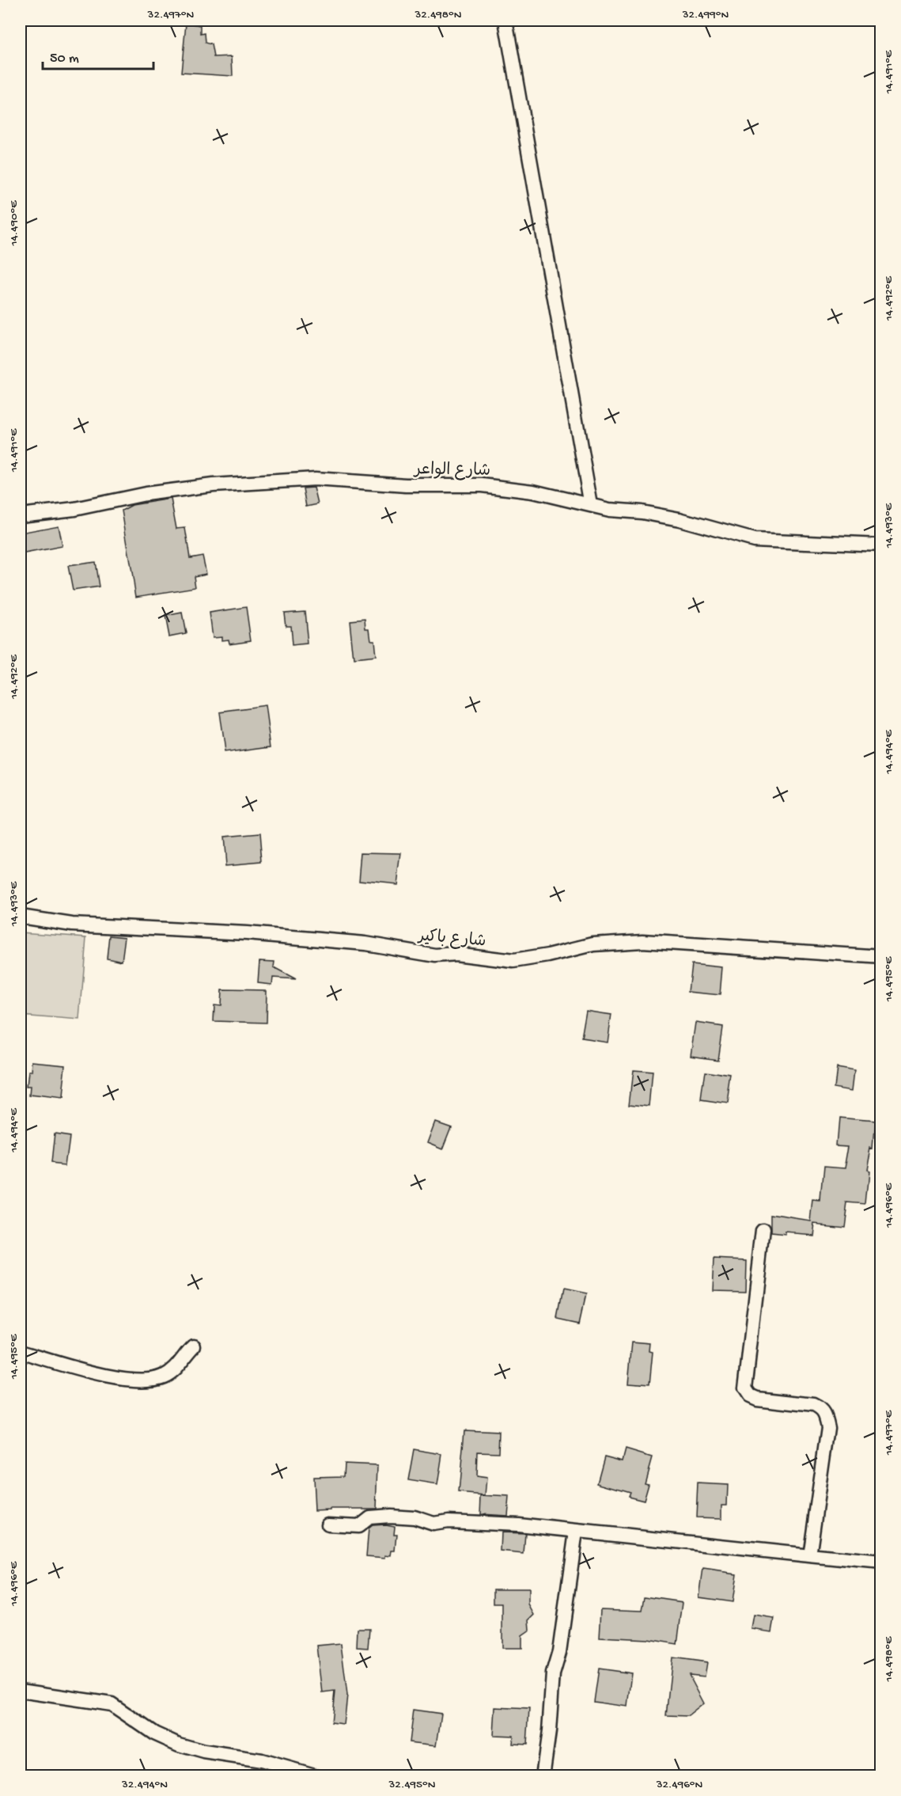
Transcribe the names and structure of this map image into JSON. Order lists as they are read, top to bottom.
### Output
{
  "streets": {
    "street": ["شارع الواعر", "شارع باكير"]
  },
  "scale_bar": "50 m",
  "coordinates": [
    "32.497°N",
    "32.498°N",
    "32.499°N",
    "14.491°E",
    "14.490°E",
    "14.492°E",
    "14.493°E",
    "14.494°E",
    "14.495°E",
    "14.496°E",
    "14.497°E",
    "14.498°E",
    "32.494°N",
    "32.495°N",
    "32.496°N"
  ]
}
